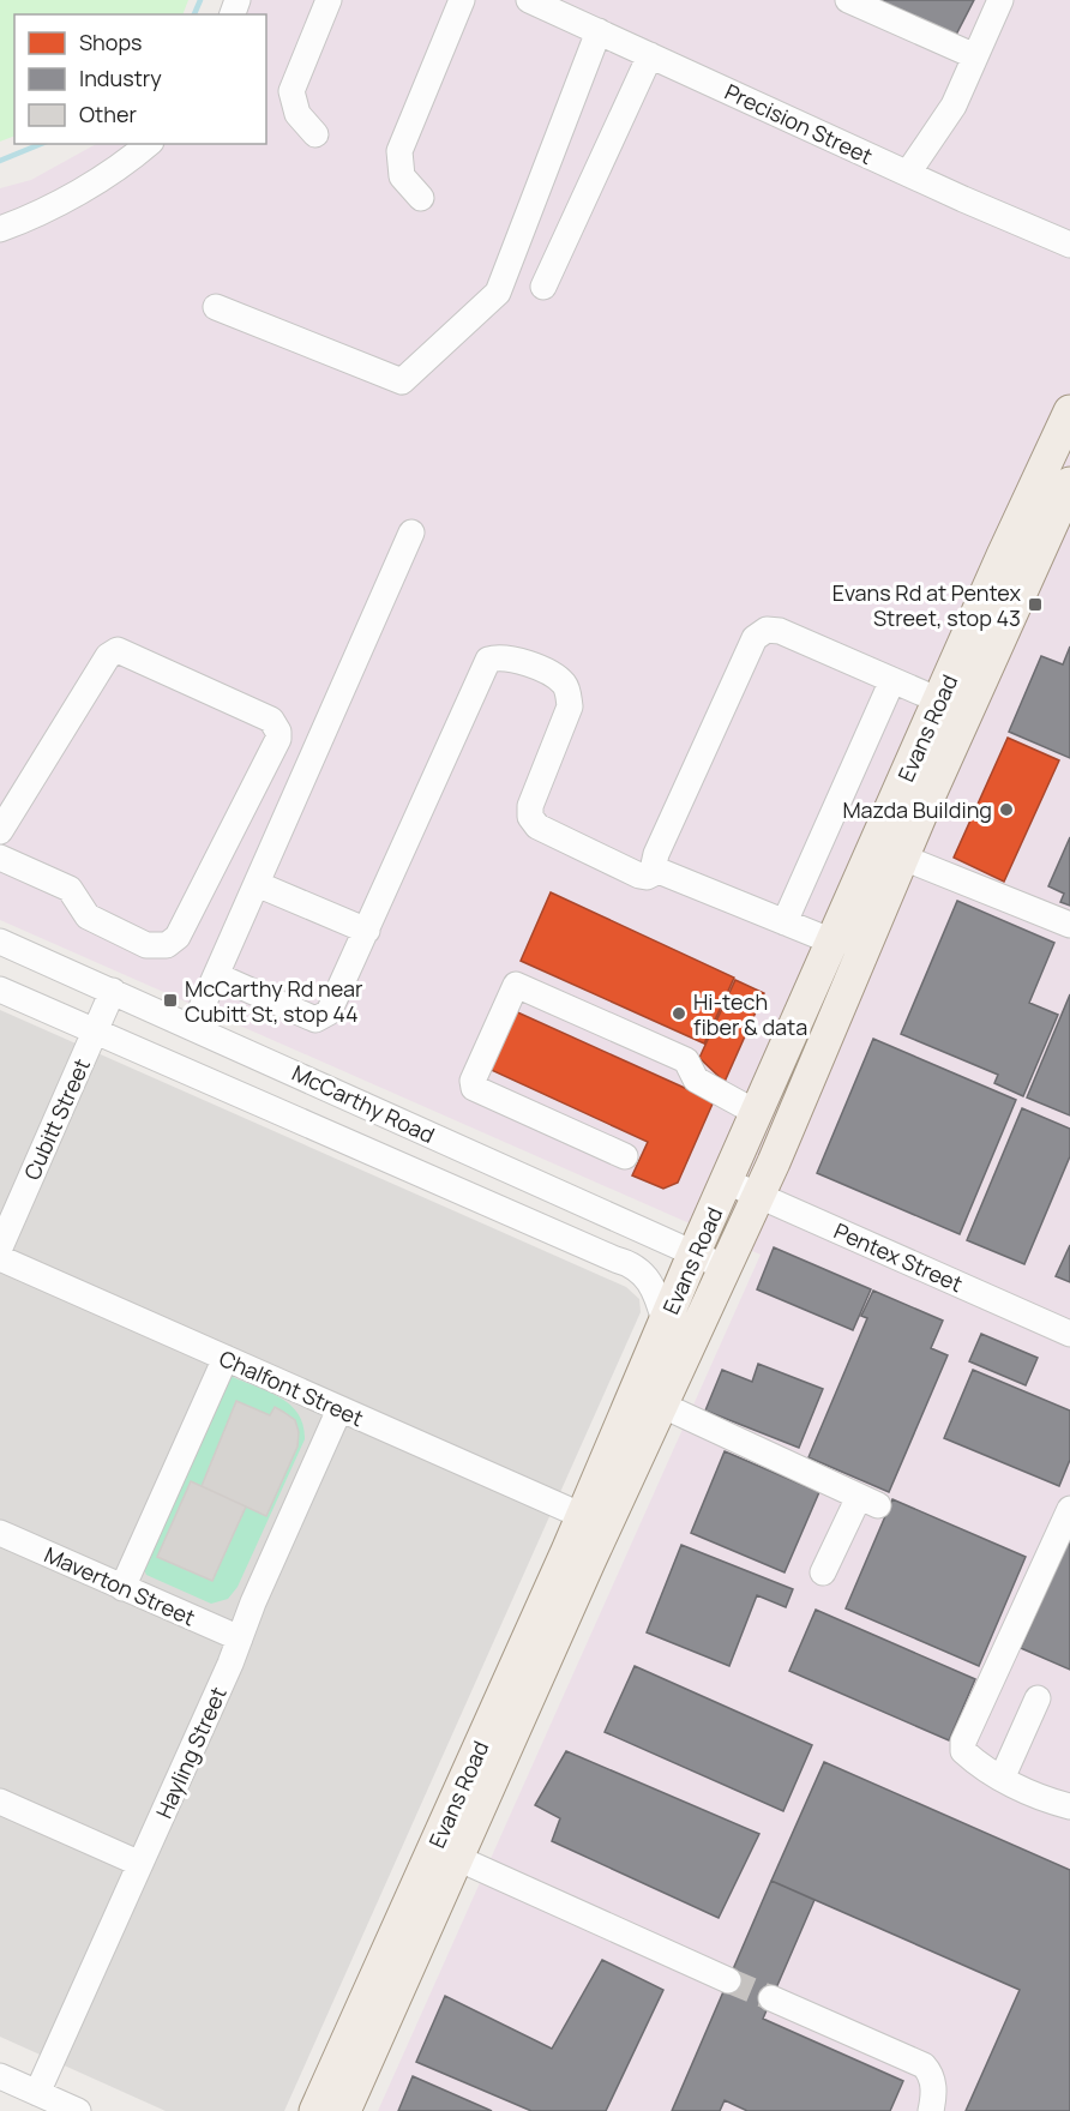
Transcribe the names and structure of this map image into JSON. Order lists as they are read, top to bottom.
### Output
{
  "streets": {
    "main road": ["Evans Road"],
    "street": [
      "Precision Street",
      "McCarthy Road",
      "Cubitt Street",
      "Pentex Street",
      "Chalfont Street",
      "Maverton Street",
      "Hayling Street"
    ]
  },
  "crossings": [
    ["Evans Road", "McCarthy Road"],
    ["Evans Road", "Pentex Street"],
    ["Evans Road", "Chalfont Street"],
    ["McCarthy Road", "Cubitt Street"],
    ["Chalfont Street", "Hayling Street"],
    ["Maverton Street", "Hayling Street"]
  ],
  "places": {
    "transit": ["Evans Rd at Pentex Street, stop 43", "McCarthy Rd near Cubitt St, stop 44"],
    "other": ["Mazda Building", "Hi-tech fiber & data"]
  },
  "legend": ["Shops", "Industry", "Other"]
}
